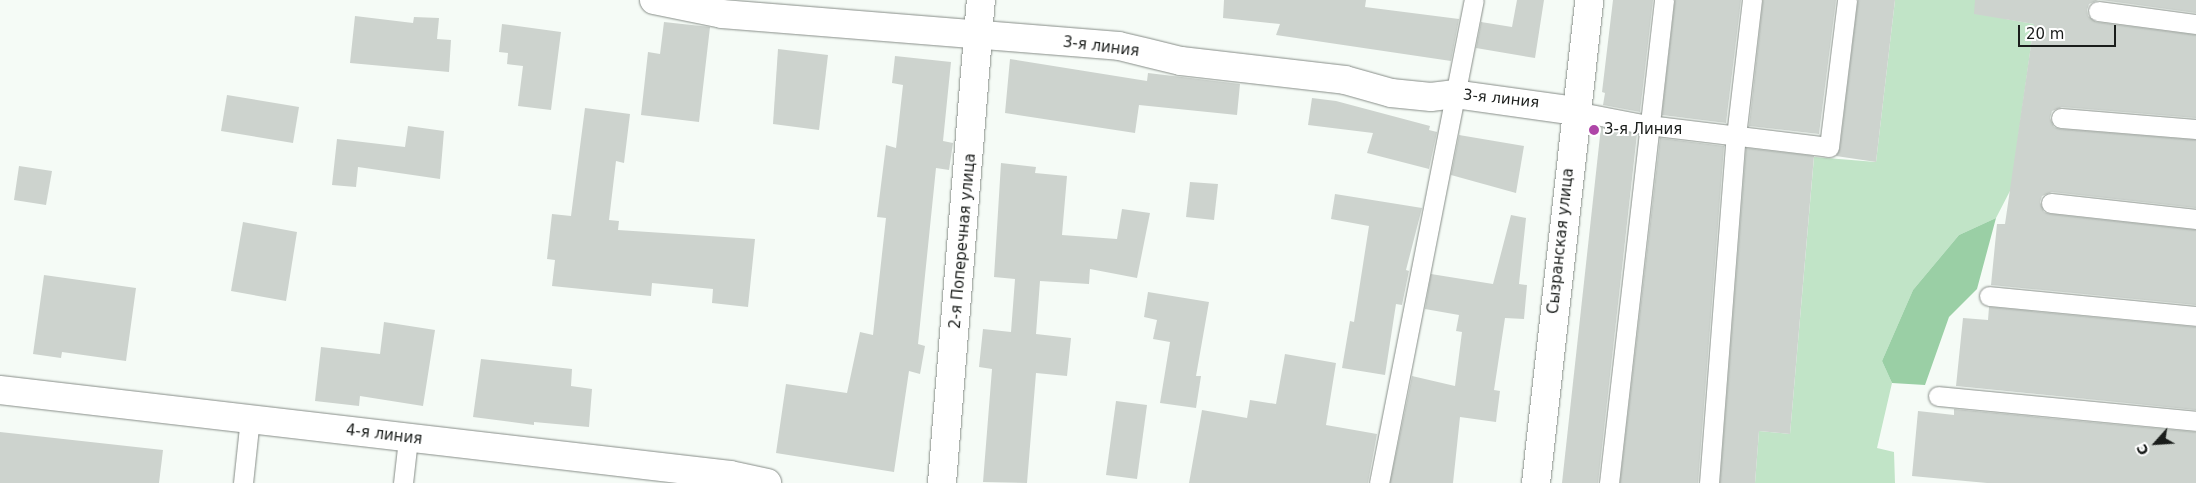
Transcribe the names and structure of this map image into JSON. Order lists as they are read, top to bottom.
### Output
{
  "streets": {
    "street": [
      "3-я линия",
      "2-я Поперечная улица",
      "Сызранская улица",
      "4-я линия"
    ]
  },
  "crossings": [
    ["3-я линия", "2-я Поперечная улица"],
    ["3-я линия", "Сызранская улица"]
  ],
  "places": ["3-я Линия"],
  "scale_bar": "20 m",
  "north": "bottom left"
}
